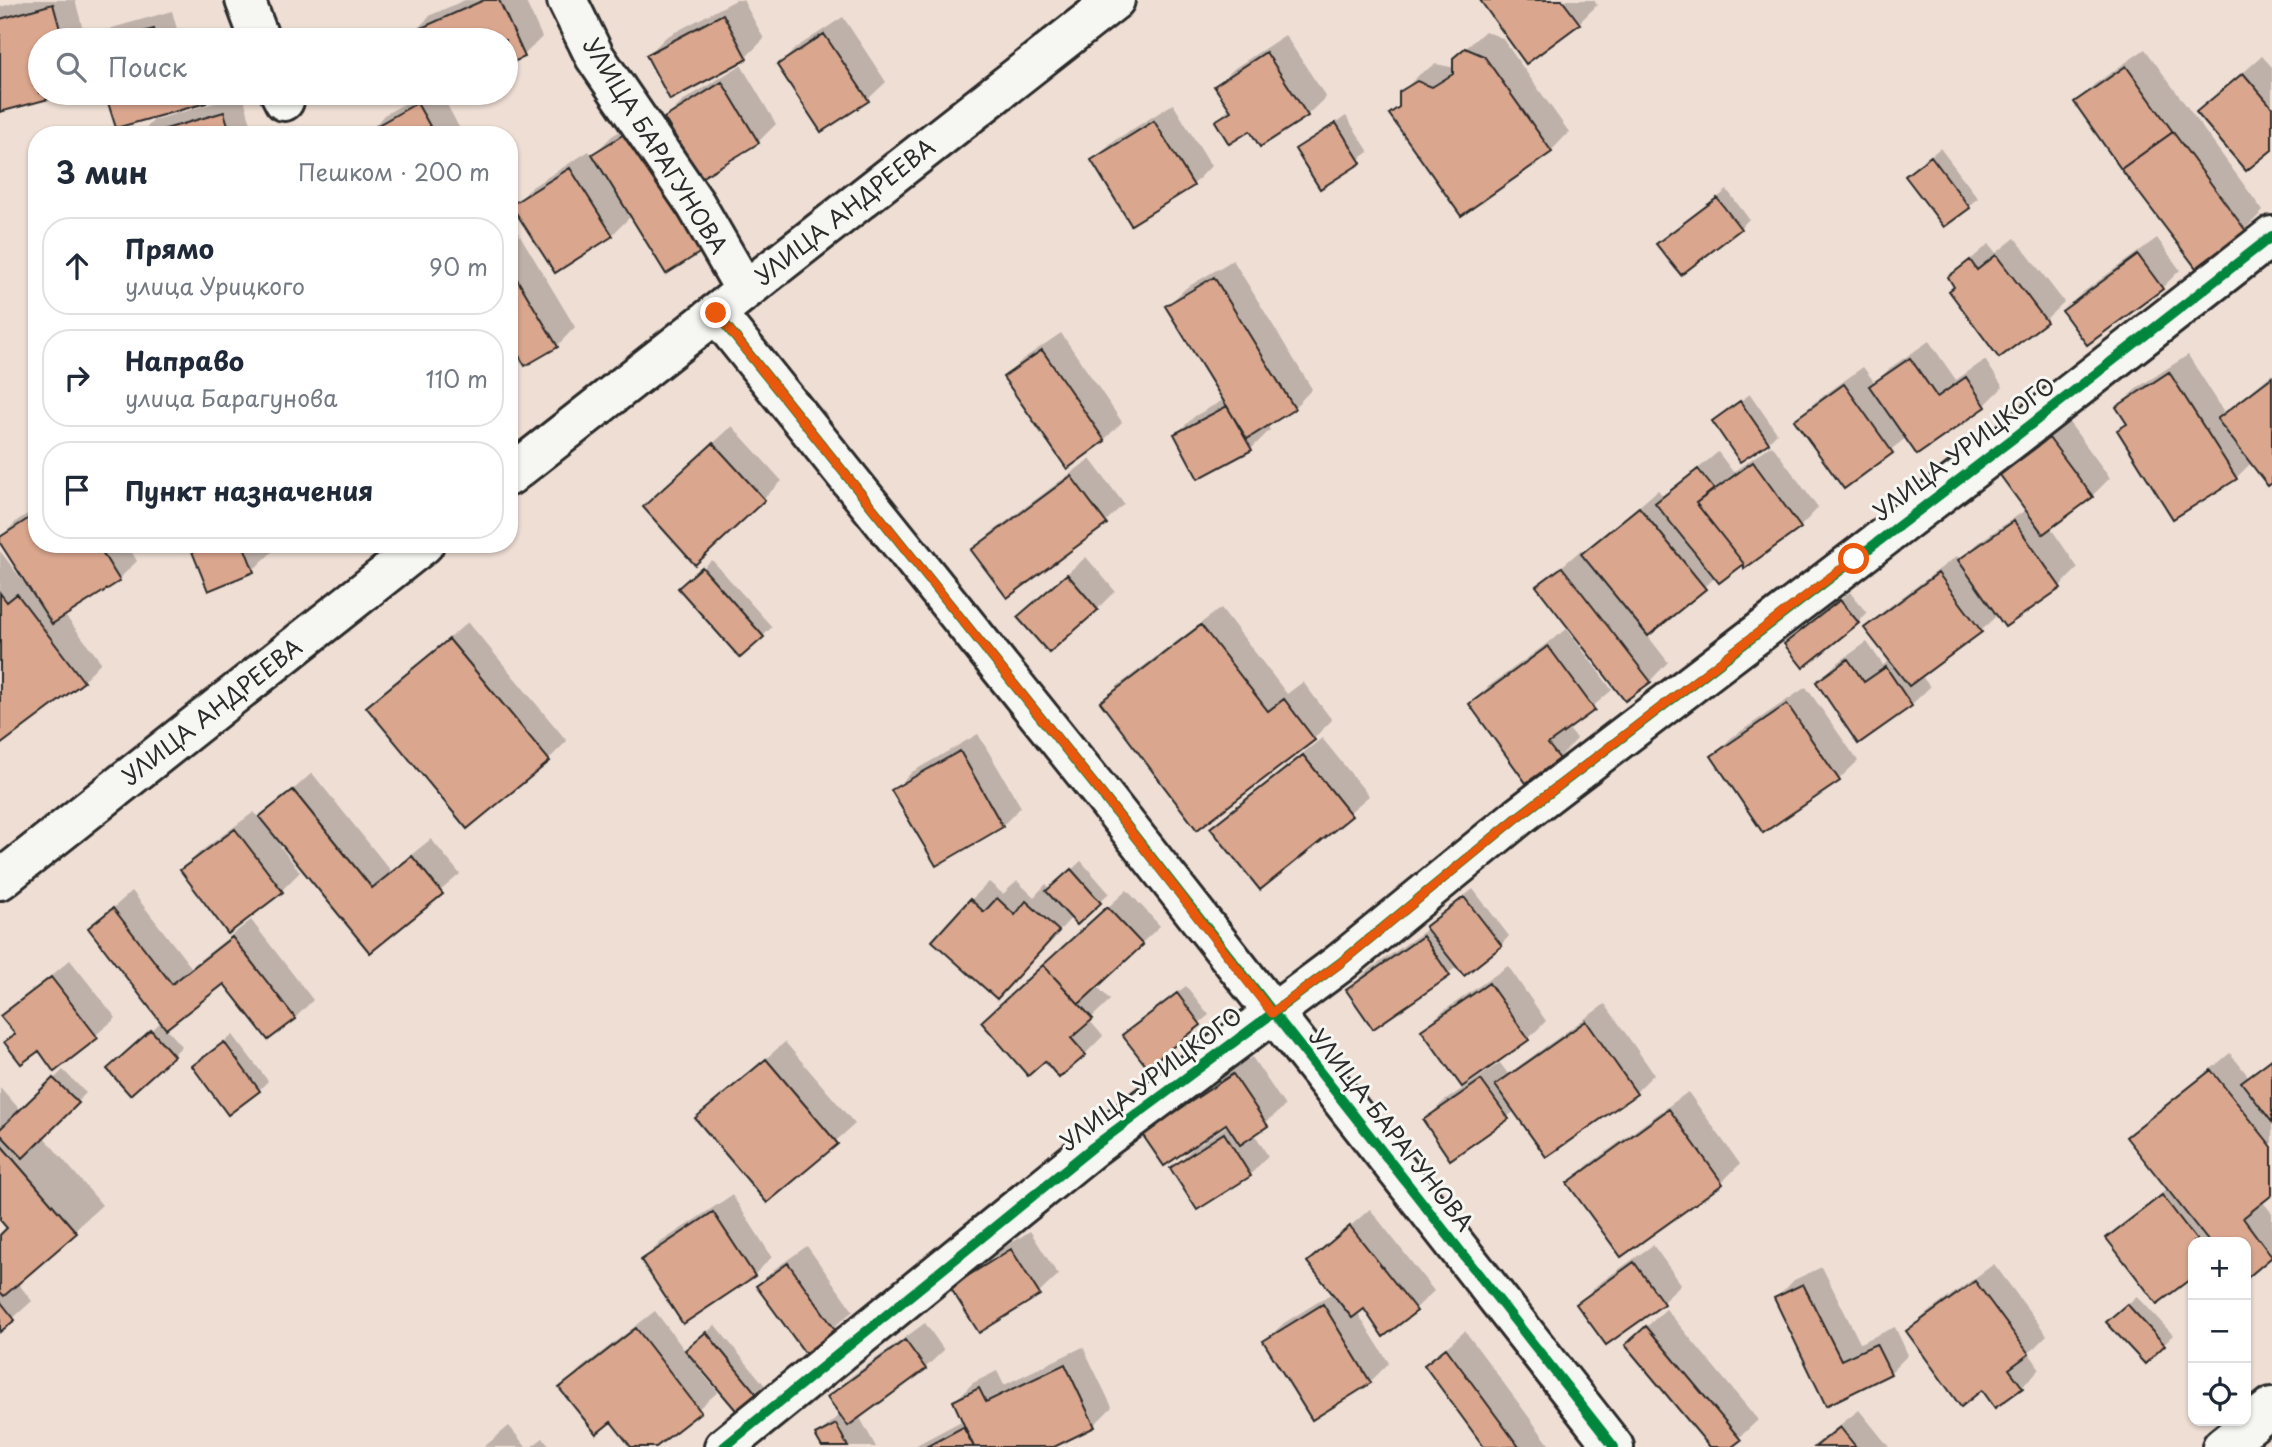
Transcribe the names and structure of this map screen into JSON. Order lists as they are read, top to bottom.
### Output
{
  "streets": {
    "street": ["УЛИЦА БАРАГУНОВА", "УЛИЦА АНДРЕЕВА", "УЛИЦА УРИЦКОГО"]
  },
  "crossings": [
    ["УЛИЦА БАРАГУНОВА", "УЛИЦА АНДРЕЕВА"],
    ["УЛИЦА БАРАГУНОВА", "УЛИЦА УРИЦКОГО"]
  ],
  "page": {
    "search": "Поиск",
    "heading": ["3 мин", "Пешком · 200 m"],
    "list": [
      ["Прямо", "улица Урицкого", "90 m"],
      ["Направо", "улица Барагунова", "110 m"],
      "Пункт назначения"
    ],
    "map_buttons": ["+", "−"]
  }
}
